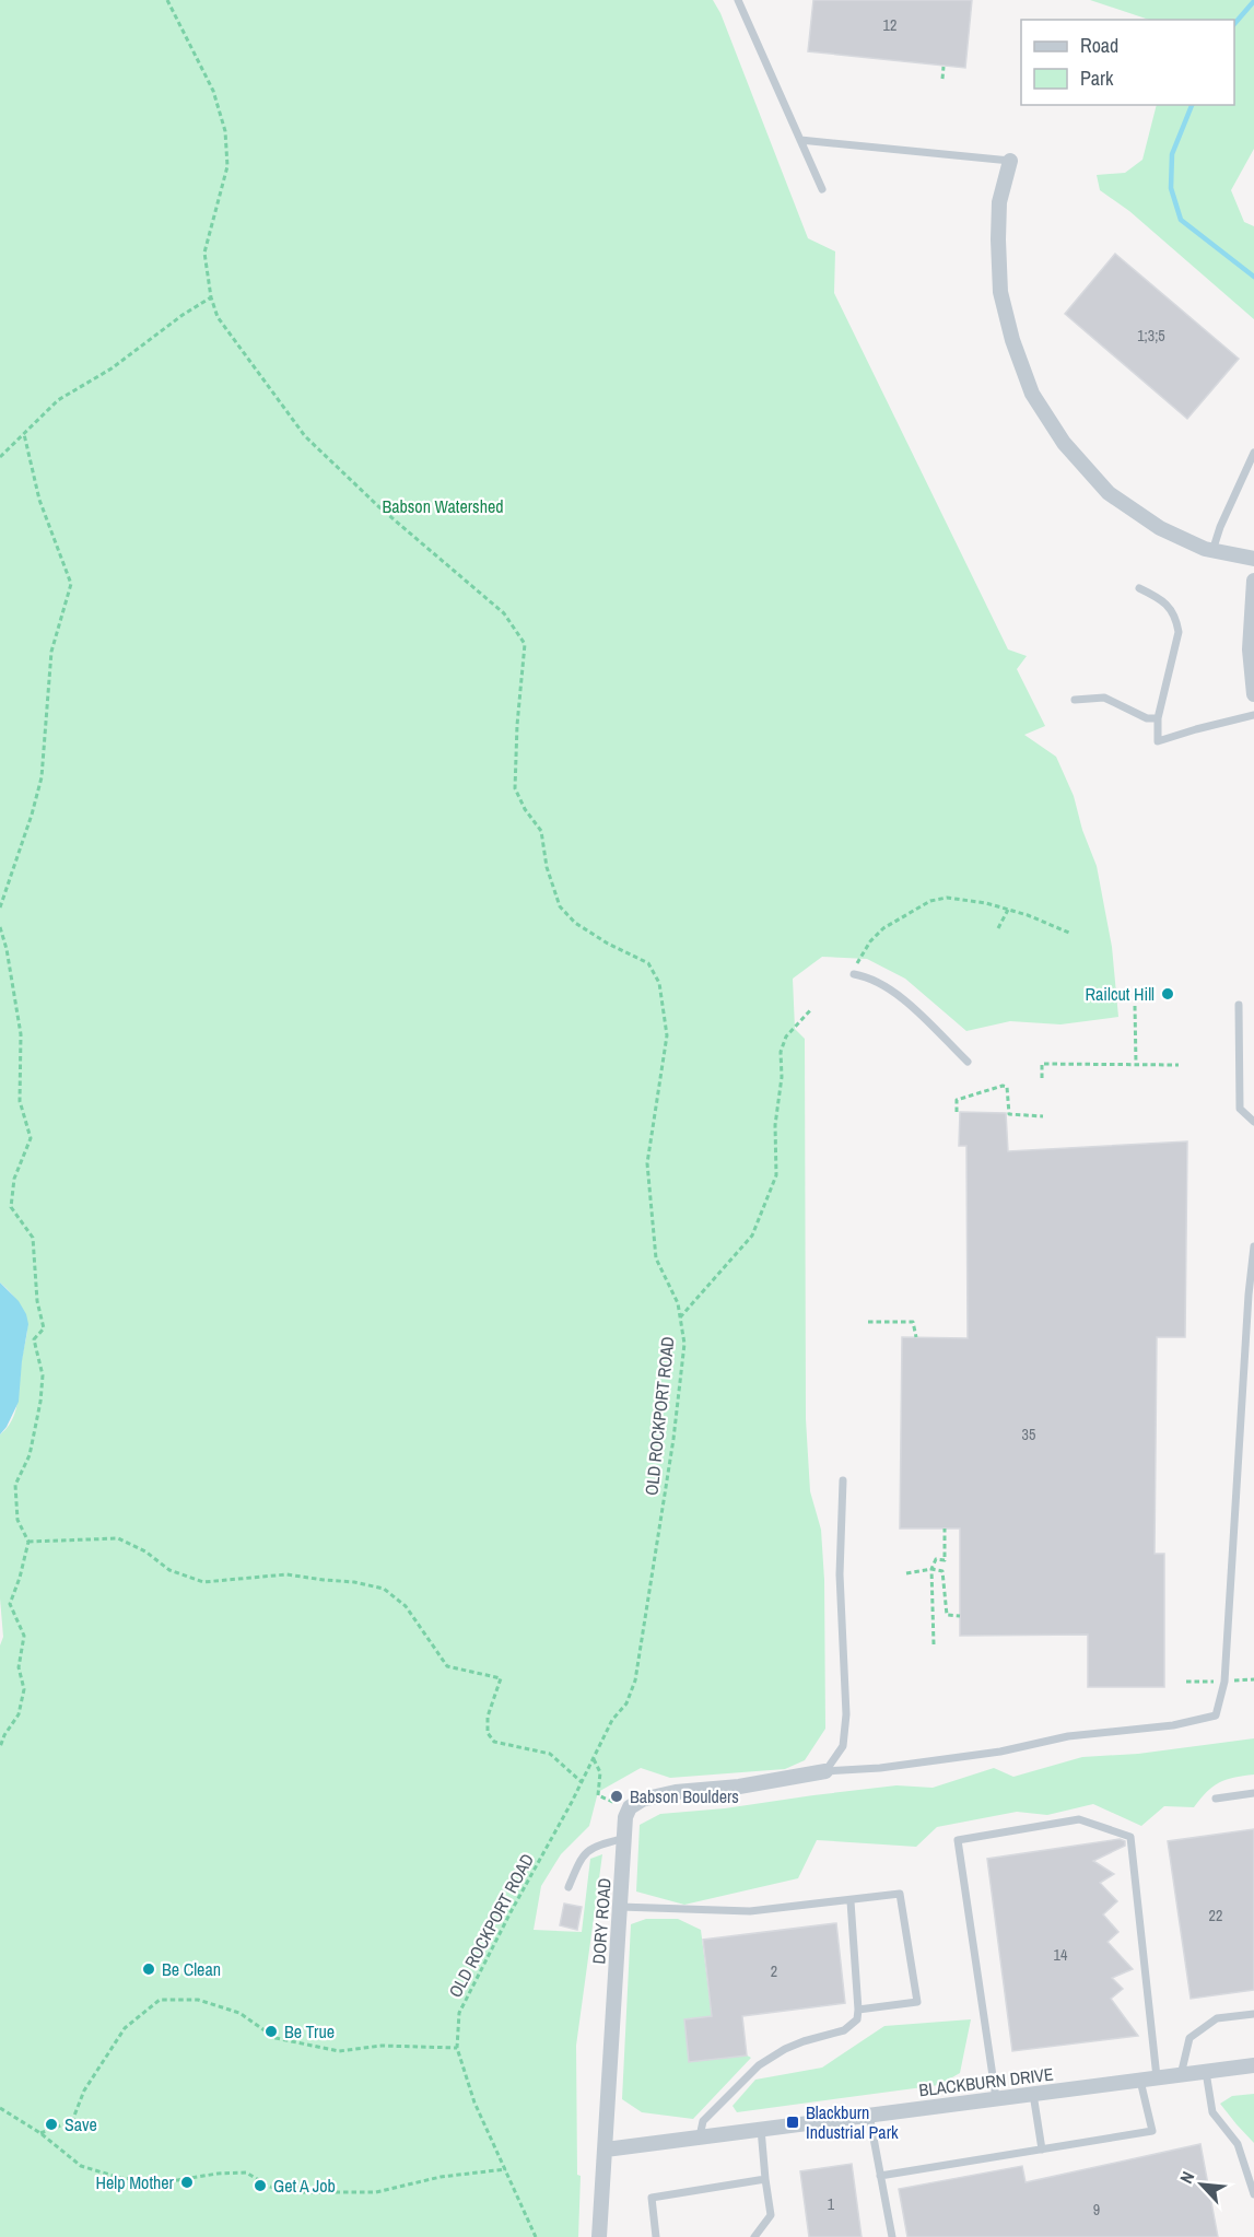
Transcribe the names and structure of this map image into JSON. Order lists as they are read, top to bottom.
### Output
{
  "streets": {
    "street": ["DORY ROAD", "BLACKBURN DRIVE"],
    "path": ["OLD ROCKPORT ROAD"]
  },
  "crossings": [
    ["DORY ROAD", "BLACKBURN DRIVE"]
  ],
  "parks": ["Babson Watershed"],
  "places": {
    "other": [
      "Railcut Hill",
      "Babson Boulders",
      "Be Clean",
      "Be True",
      "Save",
      "Help Mother",
      "Get A Job"
    ],
    "transit": ["Blackburn Industrial Park"]
  },
  "house_numbers": [
    "12",
    "1;3;5",
    "35",
    "22",
    "14",
    "2",
    "1",
    "9"
  ],
  "legend": ["Road", "Park"],
  "north": "top left"
}
